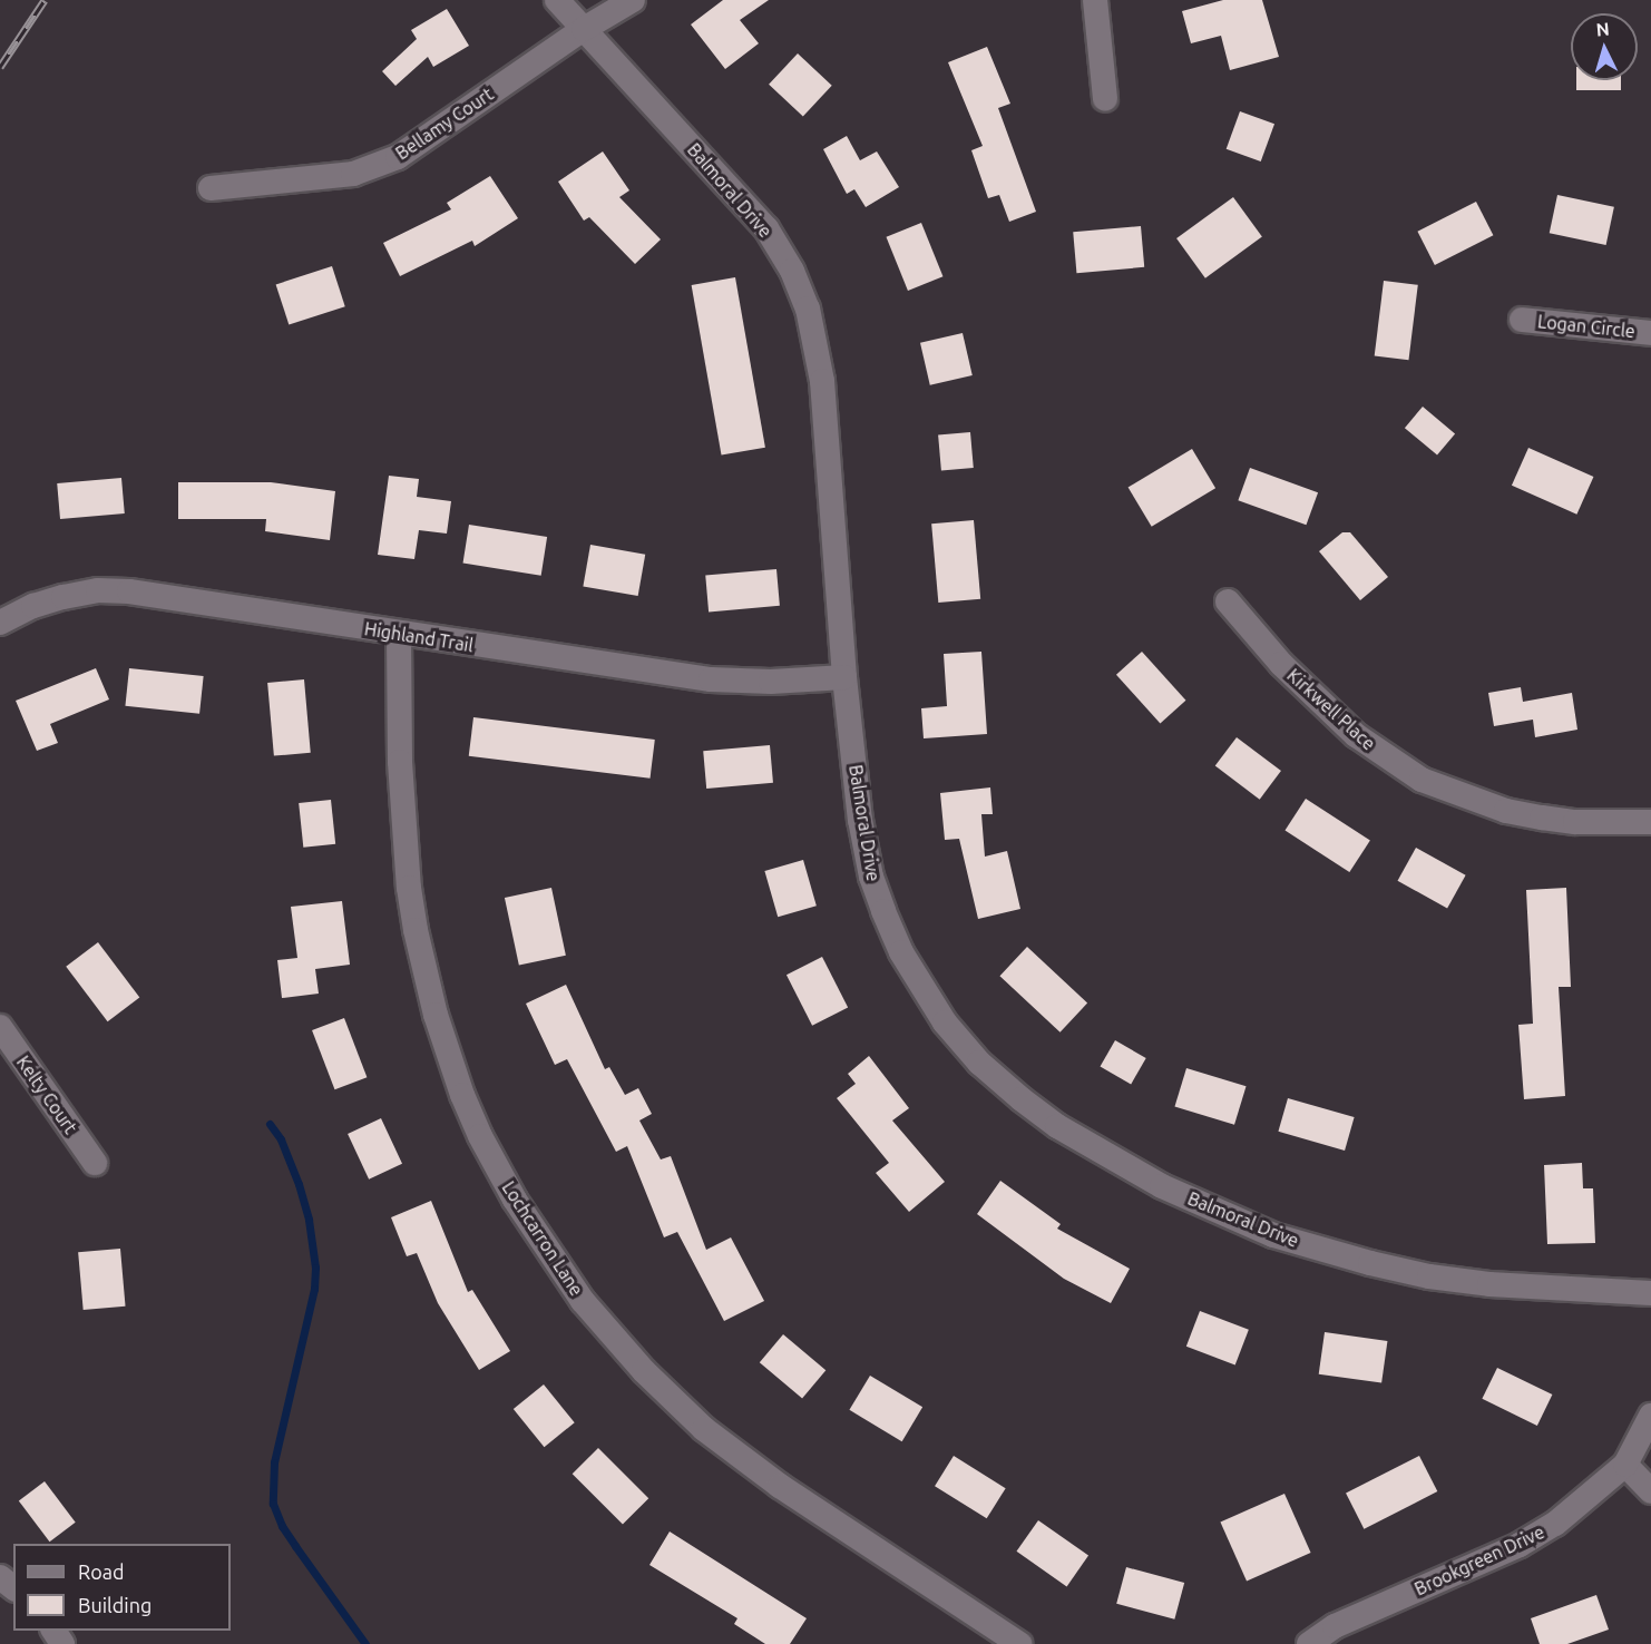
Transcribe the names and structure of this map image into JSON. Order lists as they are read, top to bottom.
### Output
{
  "streets": {
    "street": [
      "Bellamy Court",
      "Balmoral Drive",
      "Logan Circle",
      "Highland Trail",
      "Kirkwell Place",
      "Kelty Court",
      "Lochcarron Lane",
      "Brookgreen Drive"
    ]
  },
  "crossings": [
    ["Bellamy Court", "Balmoral Drive"],
    ["Balmoral Drive", "Highland Trail"],
    ["Highland Trail", "Lochcarron Lane"]
  ],
  "legend": ["Road", "Building"],
  "north": "top"
}
